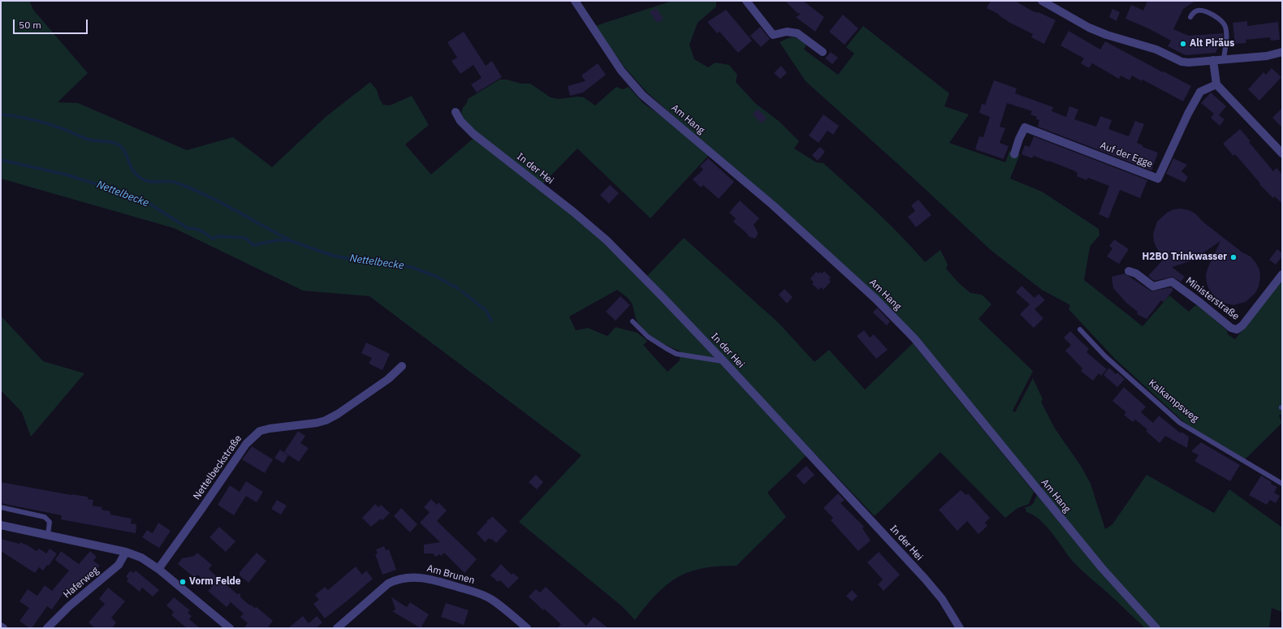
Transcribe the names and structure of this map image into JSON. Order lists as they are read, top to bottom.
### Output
{
  "streets": {
    "street": [
      "Am Hang",
      "Auf der Egge",
      "In der Hei",
      "Ministerstraße",
      "Nettelbeckstraße",
      "Am Brunen",
      "Haferweg"
    ],
    "lane": ["Kalkampsweg"]
  },
  "water": ["Nettelbecke"],
  "places": ["Alt Piräus", "H2BO Trinkwasser", "Vorm Felde"],
  "scale_bar": "50 m"
}
